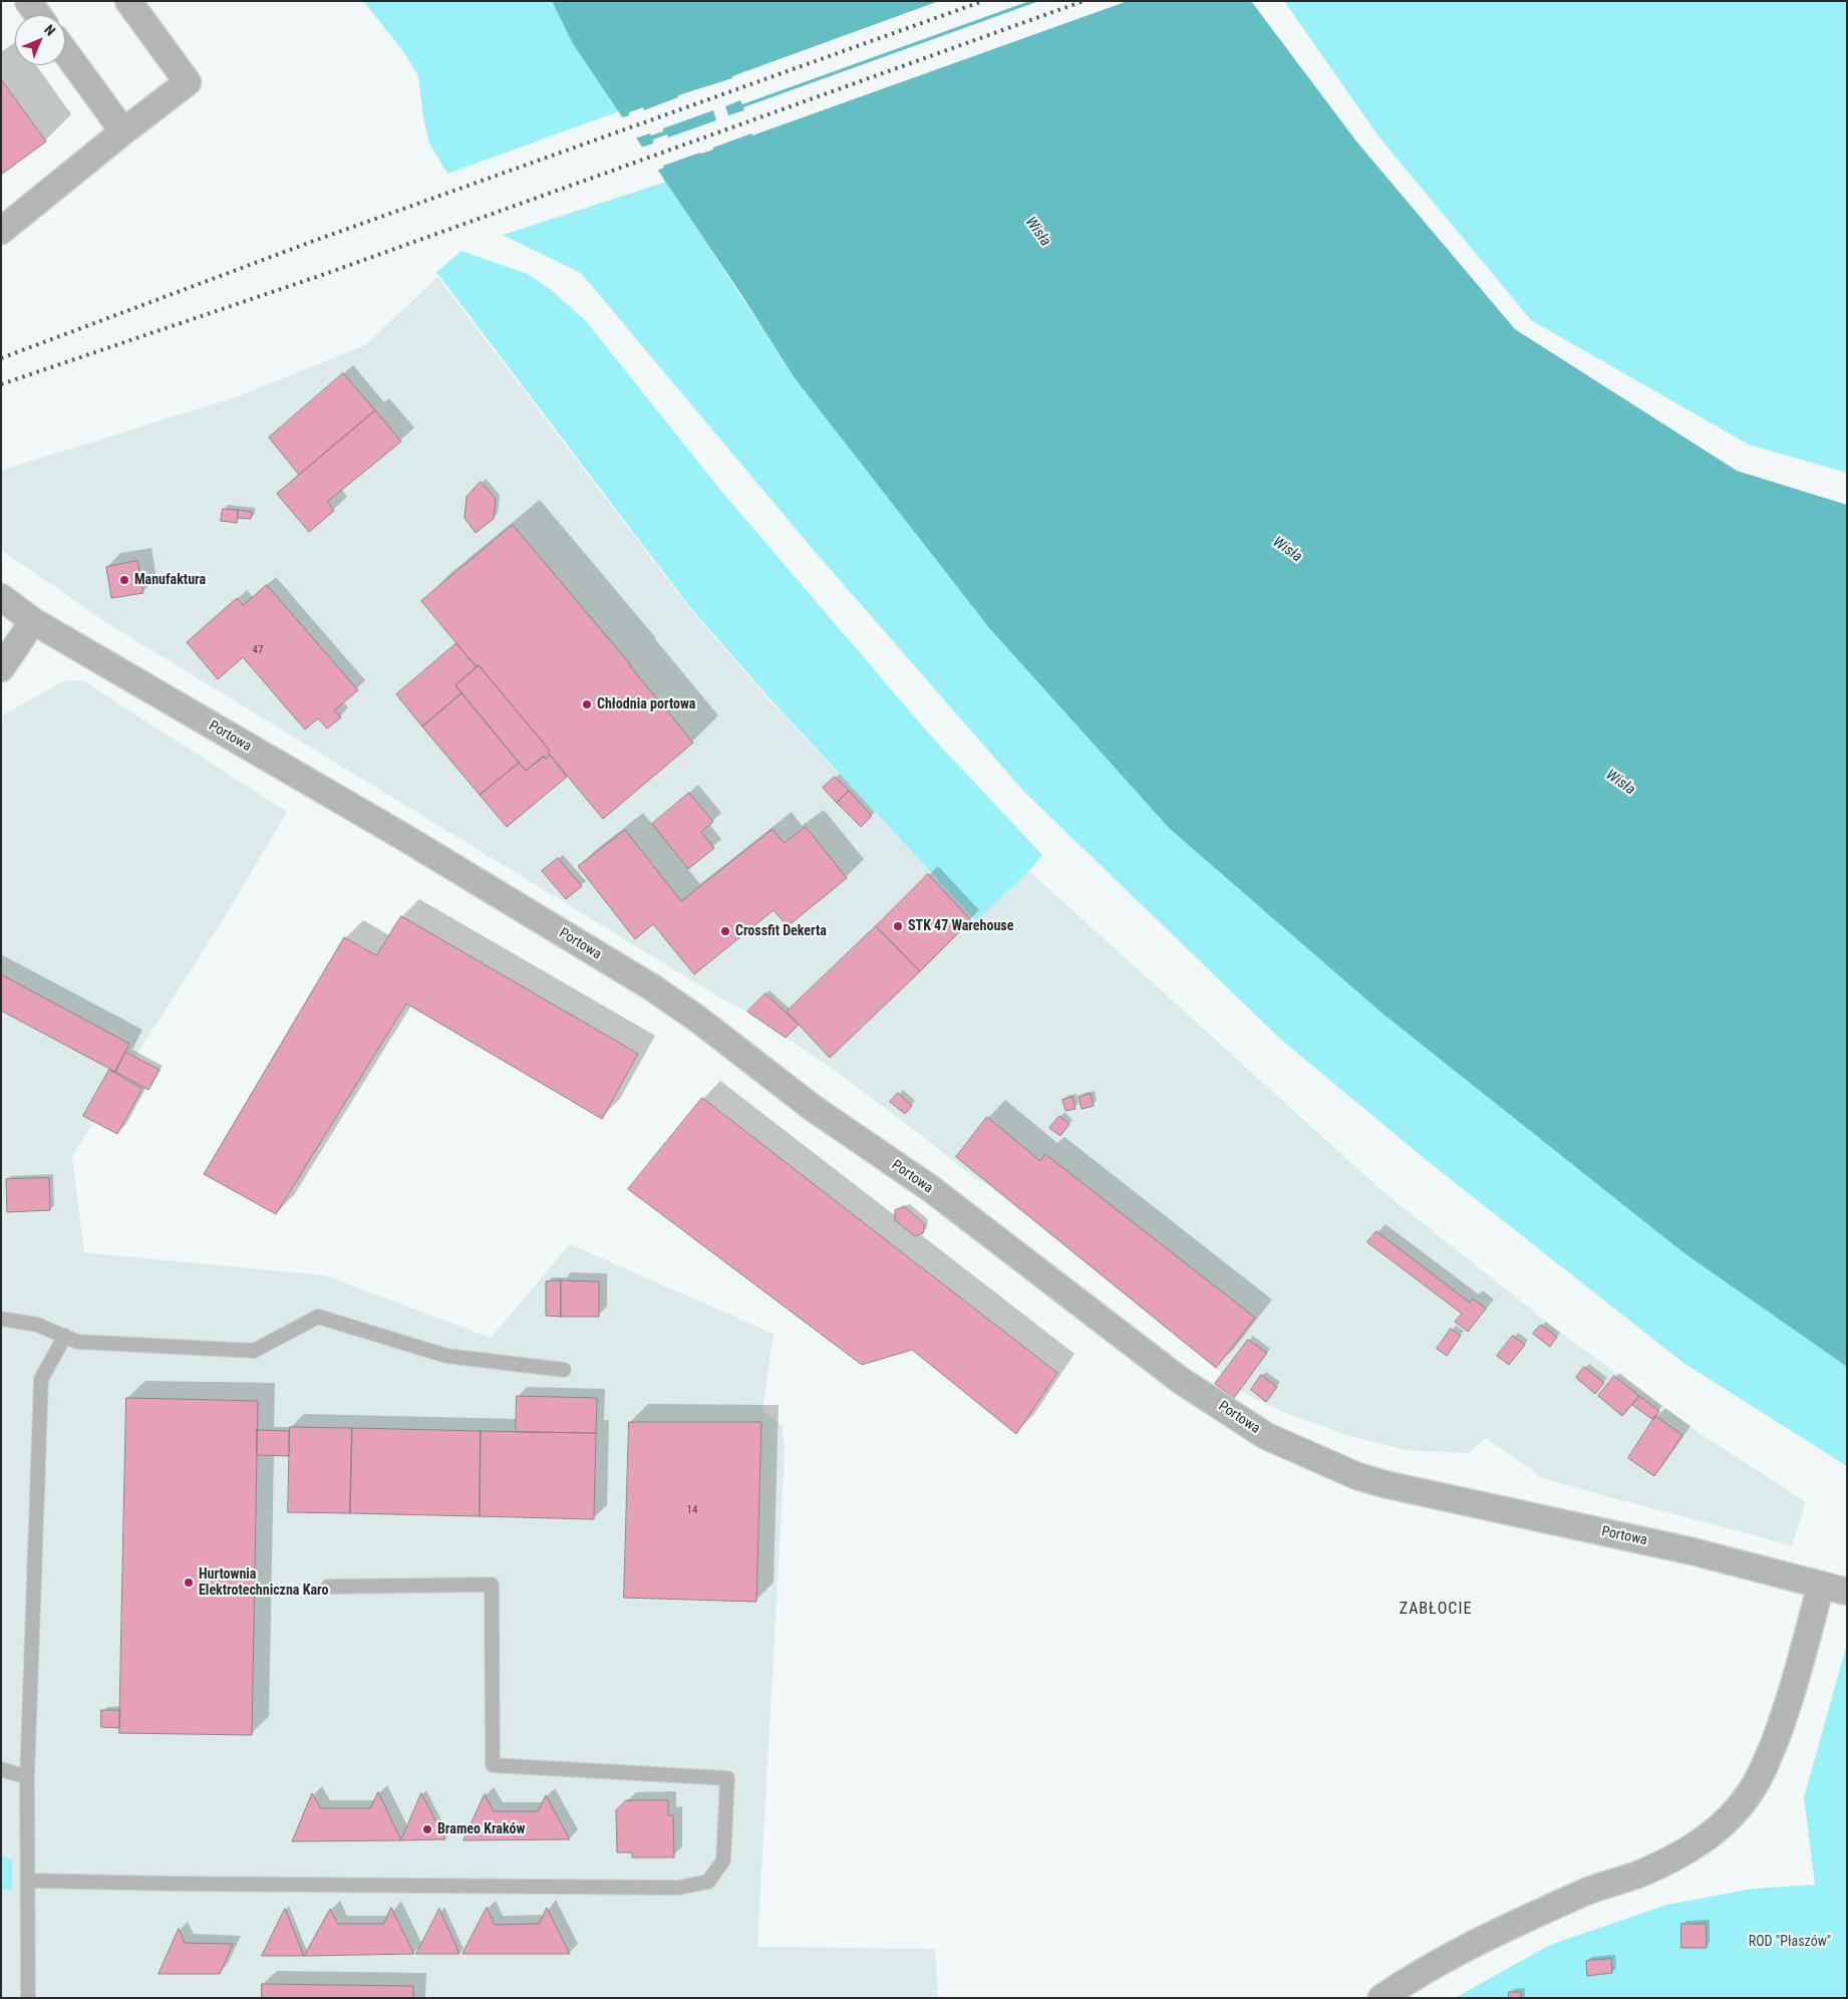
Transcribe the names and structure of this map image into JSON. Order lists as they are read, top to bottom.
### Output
{
  "streets": {
    "street": ["Portowa"]
  },
  "districts": ["ZABŁOCIE"],
  "water": ["Wisła"],
  "parks": ["ROD \"Płaszów\""],
  "places": [
    "Manufaktura",
    "Chłodnia portowa",
    "STK 47 Warehouse",
    "Crossfit Dekerta",
    "Hurtownia Elektrotechniczna Karo",
    "Brameo Kraków"
  ],
  "house_numbers": ["47", "14"],
  "north": "top right"
}
